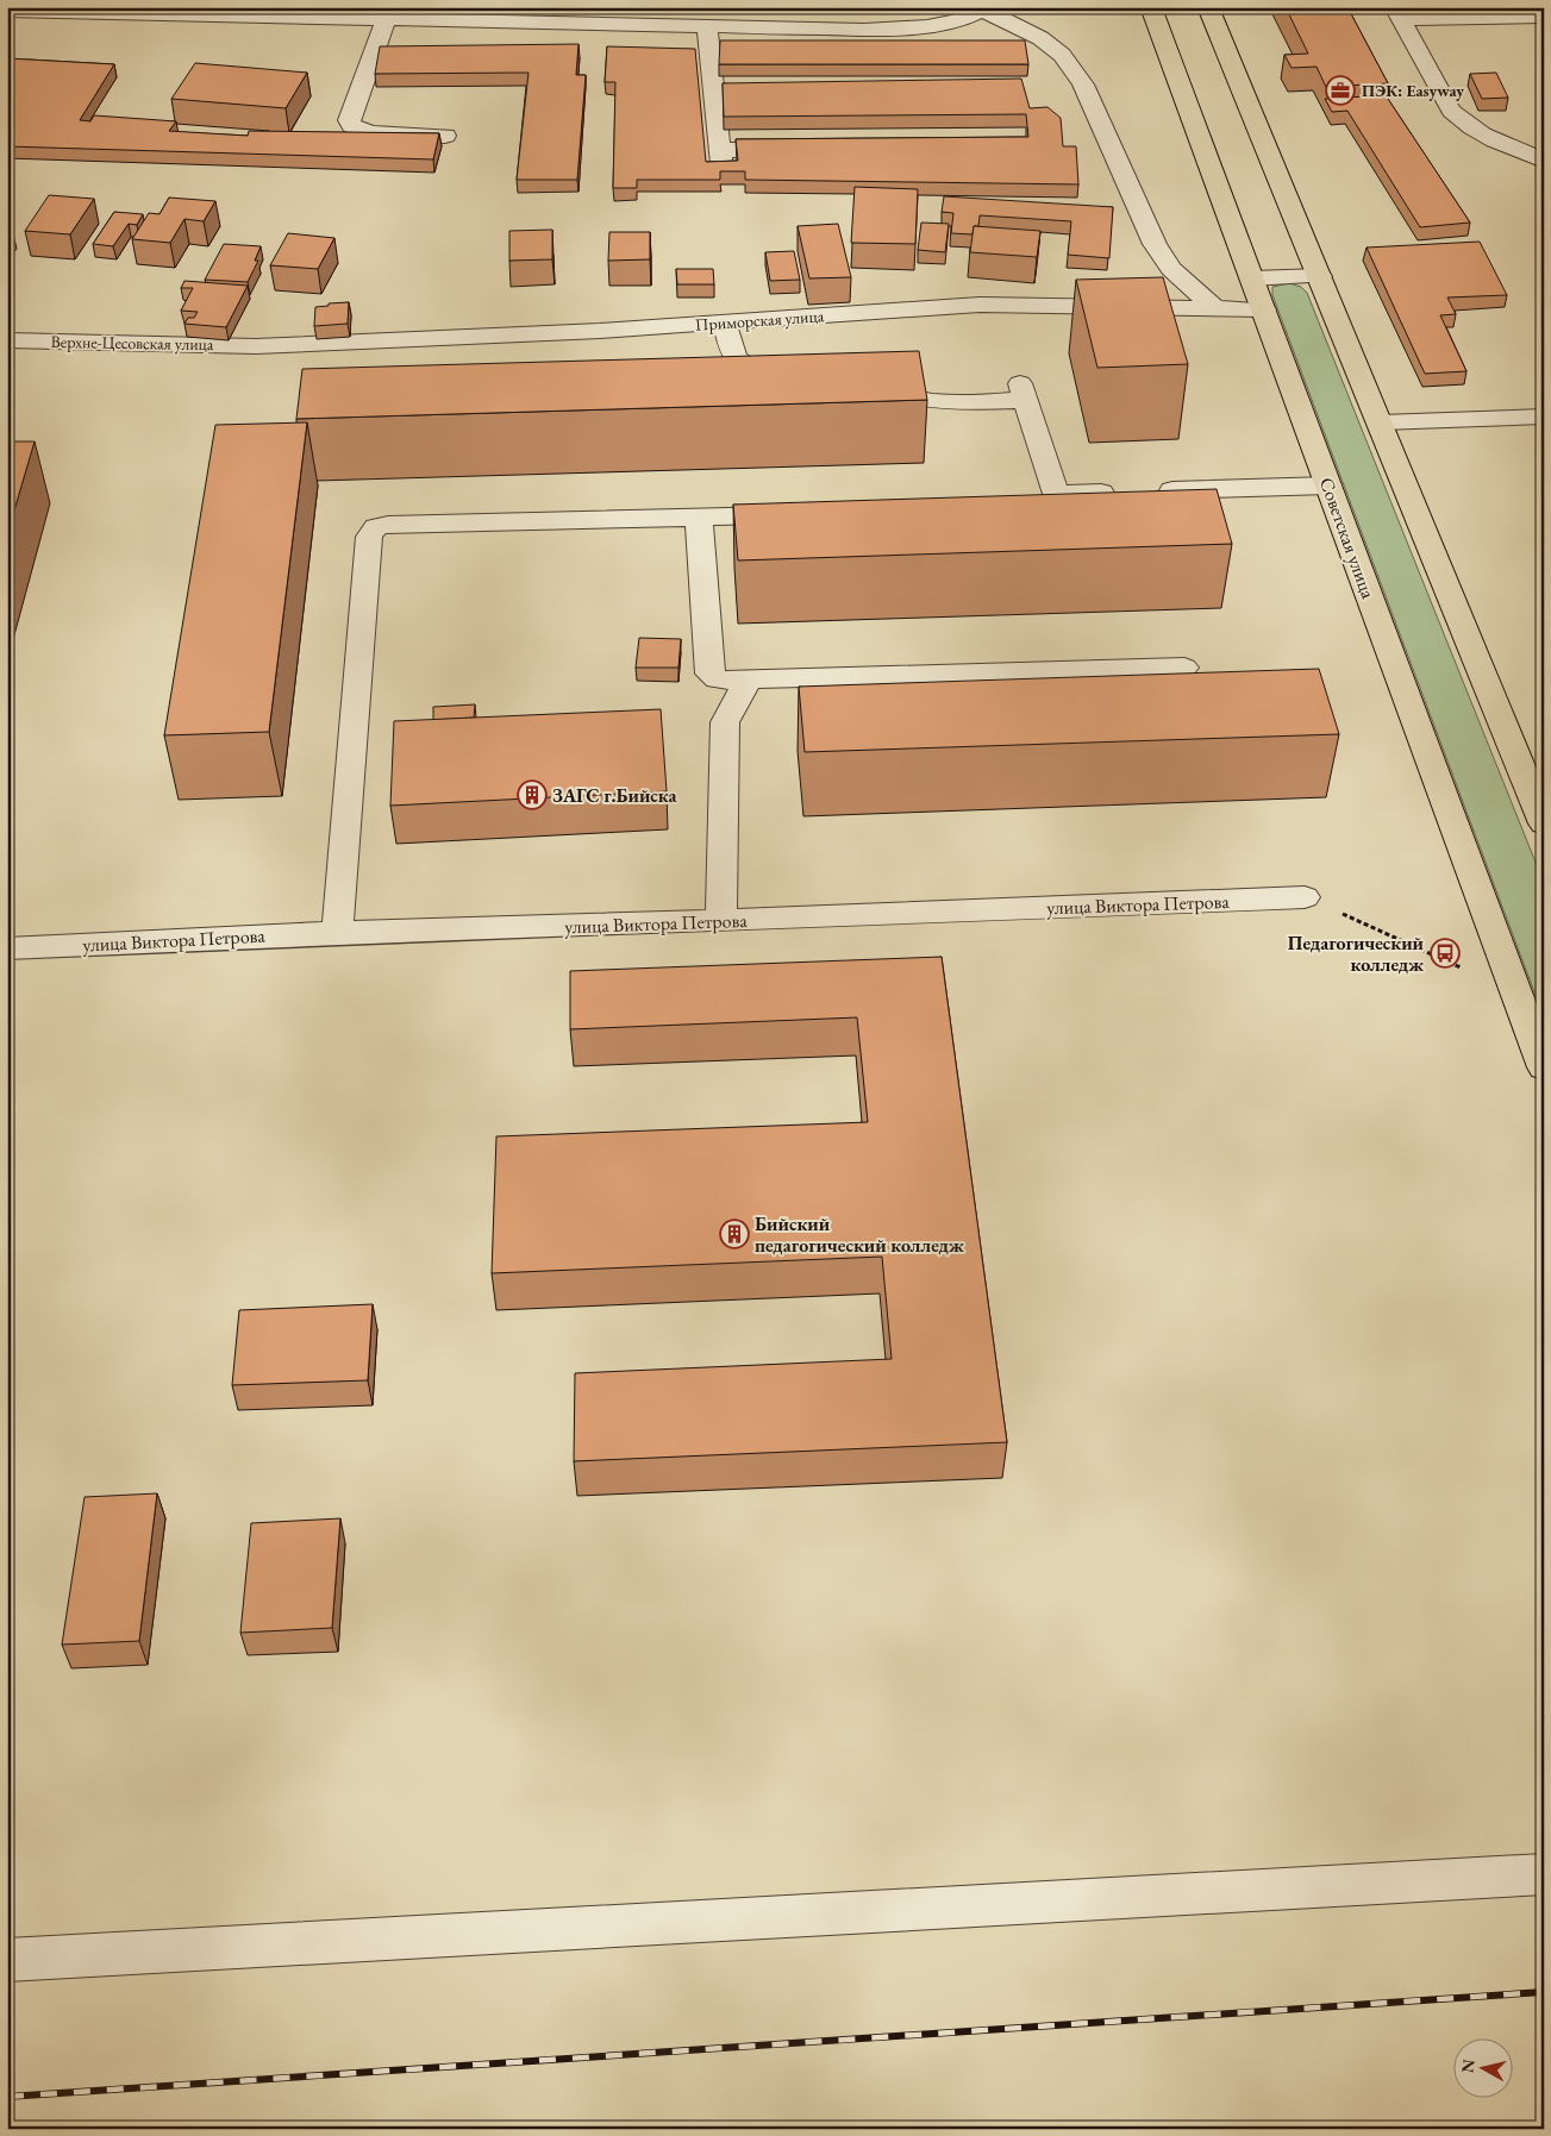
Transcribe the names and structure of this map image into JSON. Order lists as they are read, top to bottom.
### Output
{
  "streets": {
    "main road": ["Советская улица"],
    "street": ["Приморская улица", "Верхне-Цесовская улица", "улица Виктора Петрова"]
  },
  "crossings": [
    ["Приморская улица", "Верхне-Цесовская улица"],
    ["Приморская улица", "Советская улица"]
  ],
  "places": {
    "office": ["ПЭК: Easyway"],
    "building": ["ЗАГС г.Бийска", "Бийский педагогический колледж"],
    "bus stop": ["Педагогический колледж"]
  },
  "north": "left"
}
